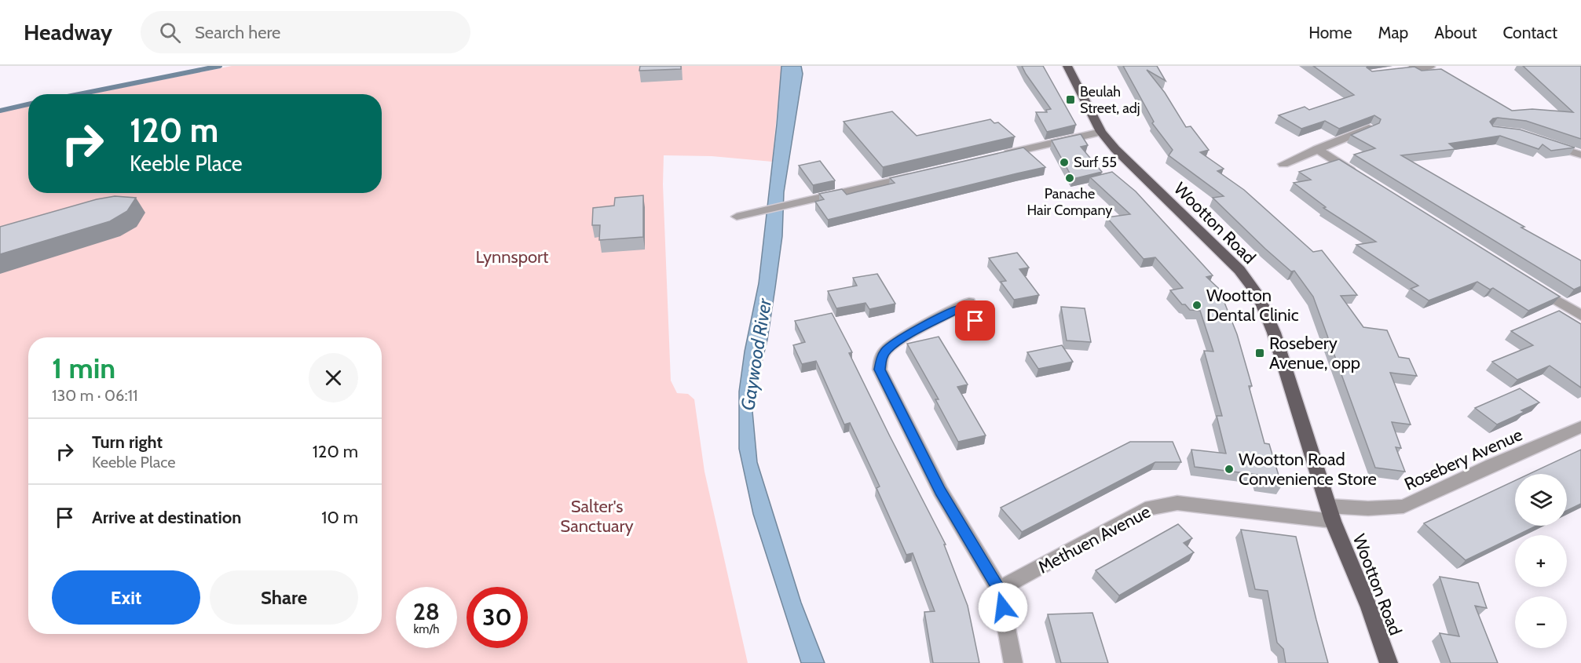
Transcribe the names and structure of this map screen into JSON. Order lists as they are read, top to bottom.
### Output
{
  "streets": {
    "main road": ["Wootton Road"],
    "street": ["Rosebery Avenue", "Methuen Avenue"]
  },
  "crossings": [
    ["Wootton Road", "Rosebery Avenue"],
    ["Wootton Road", "Methuen Avenue"],
    ["Rosebery Avenue", "Methuen Avenue"]
  ],
  "water": ["Gaywood River"],
  "parks": ["Lynnsport", "Salter's Sanctuary"],
  "places": {
    "transit": ["Beulah Street, adj", "Rosebery Avenue, opp"],
    "other": [
      "Surf 55",
      "Panache Hair Company",
      "Wootton Dental Clinic",
      "Wootton Road Convenience Store"
    ]
  },
  "page": {
    "header": "Headway",
    "search": "Search here",
    "nav": [
      "Home",
      "Map",
      "About",
      "Contact"
    ],
    "turn": ["120 m", "Keeble Place"],
    "heading": ["1 min", "130 m · 06:11"],
    "list": [
      {
        "name": "Turn right",
        "note": "Keeble Place",
        "value": "120 m"
      },
      {
        "name": "Arrive at destination",
        "value": "10 m"
      }
    ],
    "map_buttons": ["+", "−"],
    "buttons": ["Exit", "Share"],
    "speed": "28 km/h",
    "limit": "30"
  }
}
